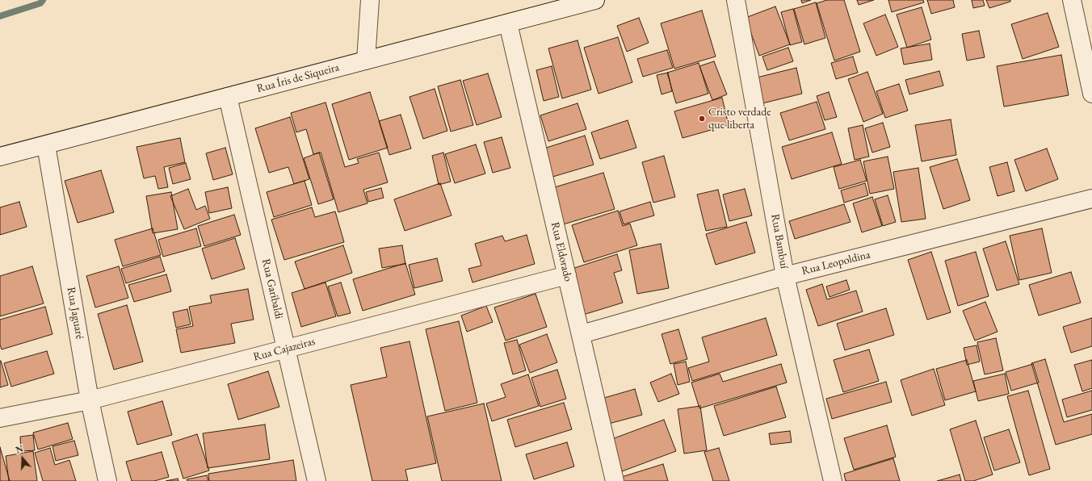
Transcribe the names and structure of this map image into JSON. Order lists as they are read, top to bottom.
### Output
{
  "streets": {
    "street": [
      "Rua Íris de Siqueira",
      "Rua Bambuí",
      "Rua Eldorado",
      "Rua Leopoldina",
      "Rua Garibaldi",
      "Rua Jaguaré",
      "Rua Cajazeiras"
    ]
  },
  "crossings": [
    ["Rua Íris de Siqueira", "Rua Eldorado"],
    ["Rua Íris de Siqueira", "Rua Garibaldi"],
    ["Rua Íris de Siqueira", "Rua Jaguaré"],
    ["Rua Bambuí", "Rua Leopoldina"],
    ["Rua Eldorado", "Rua Leopoldina"],
    ["Rua Eldorado", "Rua Cajazeiras"],
    ["Rua Garibaldi", "Rua Cajazeiras"],
    ["Rua Jaguaré", "Rua Cajazeiras"]
  ],
  "places": ["Cristo verdade que liberta"],
  "north": "top"
}
